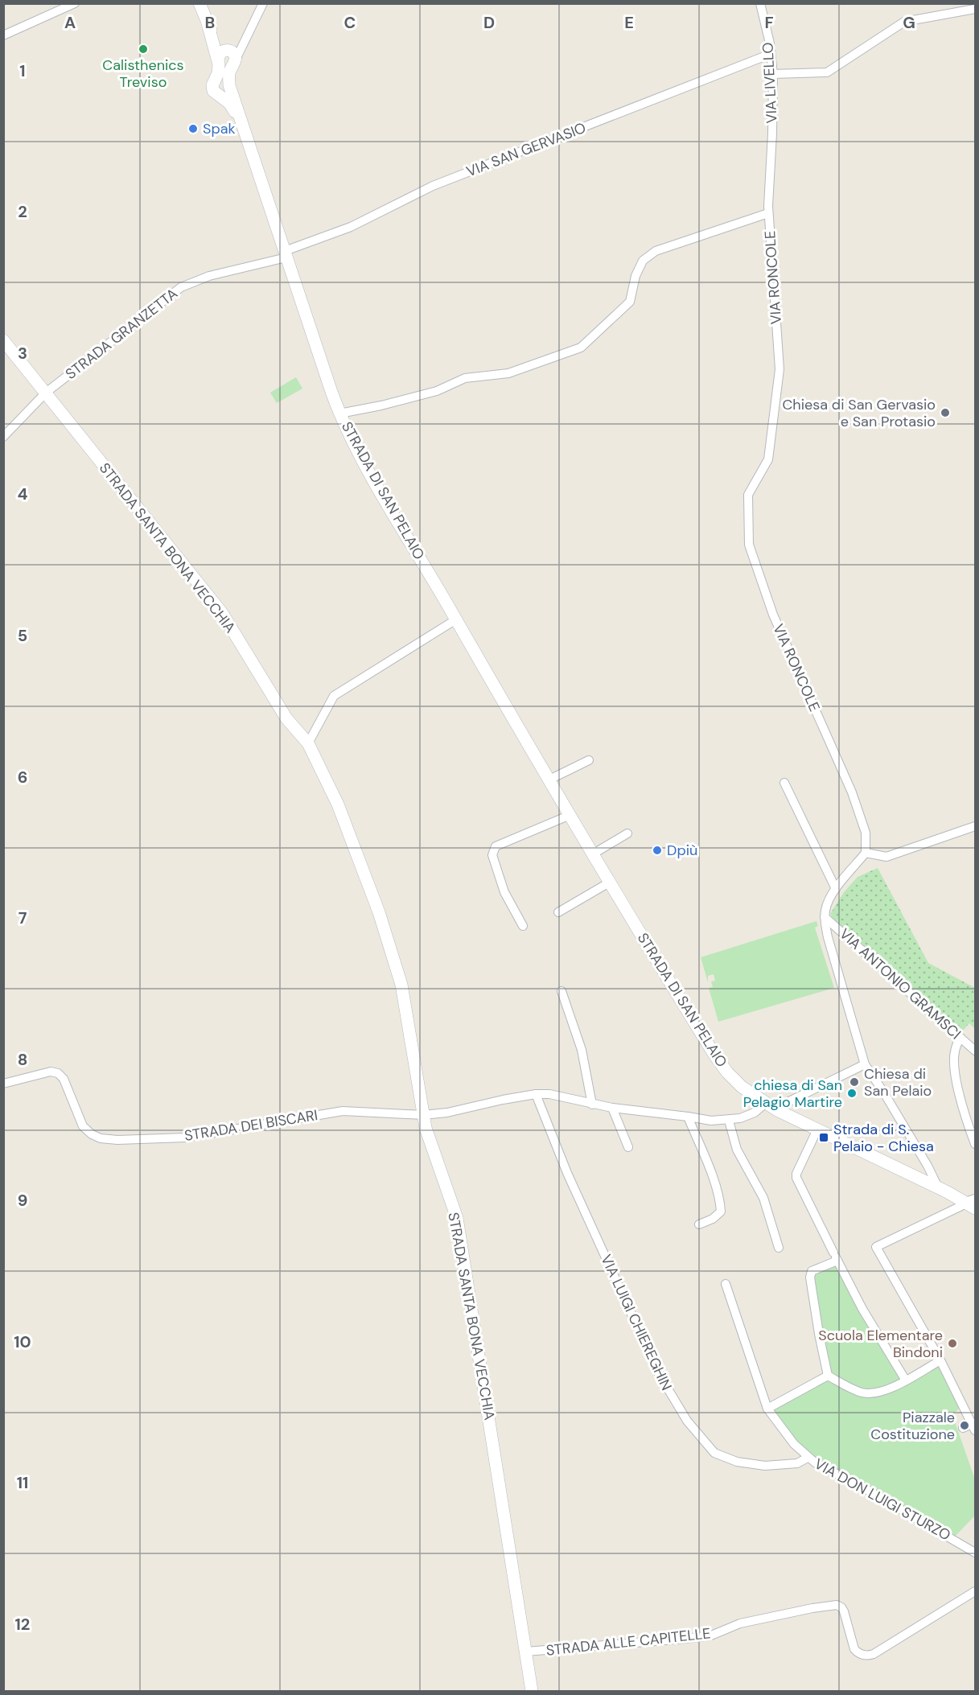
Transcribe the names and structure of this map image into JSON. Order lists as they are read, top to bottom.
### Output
{
  "streets": {
    "main road": ["STRADA DI SAN PELAIO", "STRADA SANTA BONA VECCHIA"],
    "street": [
      "VIA LIVELLO",
      "VIA SAN GERVASIO",
      "VIA RONCOLE",
      "STRADA GRANZETTA",
      "VIA ANTONIO GRAMSCI",
      "STRADA DEI BISCARI",
      "VIA LUIGI CHIEREGHIN",
      "VIA DON LUIGI STURZO",
      "STRADA ALLE CAPITELLE"
    ]
  },
  "crossings": [
    ["VIA LIVELLO", "VIA SAN GERVASIO"],
    ["VIA LIVELLO", "VIA RONCOLE"],
    ["VIA SAN GERVASIO", "STRADA GRANZETTA"],
    ["VIA SAN GERVASIO", "STRADA DI SAN PELAIO"],
    ["STRADA GRANZETTA", "STRADA DI SAN PELAIO"],
    ["STRADA GRANZETTA", "STRADA SANTA BONA VECCHIA"],
    ["STRADA DI SAN PELAIO", "STRADA DEI BISCARI"],
    ["STRADA SANTA BONA VECCHIA", "STRADA DEI BISCARI"],
    ["STRADA SANTA BONA VECCHIA", "STRADA ALLE CAPITELLE"],
    ["STRADA DEI BISCARI", "VIA LUIGI CHIEREGHIN"],
    ["VIA LUIGI CHIEREGHIN", "VIA DON LUIGI STURZO"]
  ],
  "places": {
    "other": [
      "Calisthenics Treviso",
      "Spak",
      "Chiesa di San Gervasio e San Protasio",
      "Dpiù",
      "Chiesa di San Pelaio",
      "chiesa di San Pelagio Martire",
      "Scuola Elementare Bindoni",
      "Piazzale Costituzione"
    ],
    "transit": ["Strada di S. Pelaio - Chiesa"]
  },
  "grid": {
    "columns": [
      "A",
      "B",
      "C",
      "D",
      "E",
      "F",
      "G"
    ],
    "rows": [
      "1",
      "2",
      "3",
      "4",
      "5",
      "6",
      "7",
      "8",
      "9",
      "10",
      "11",
      "12"
    ]
  }
}
